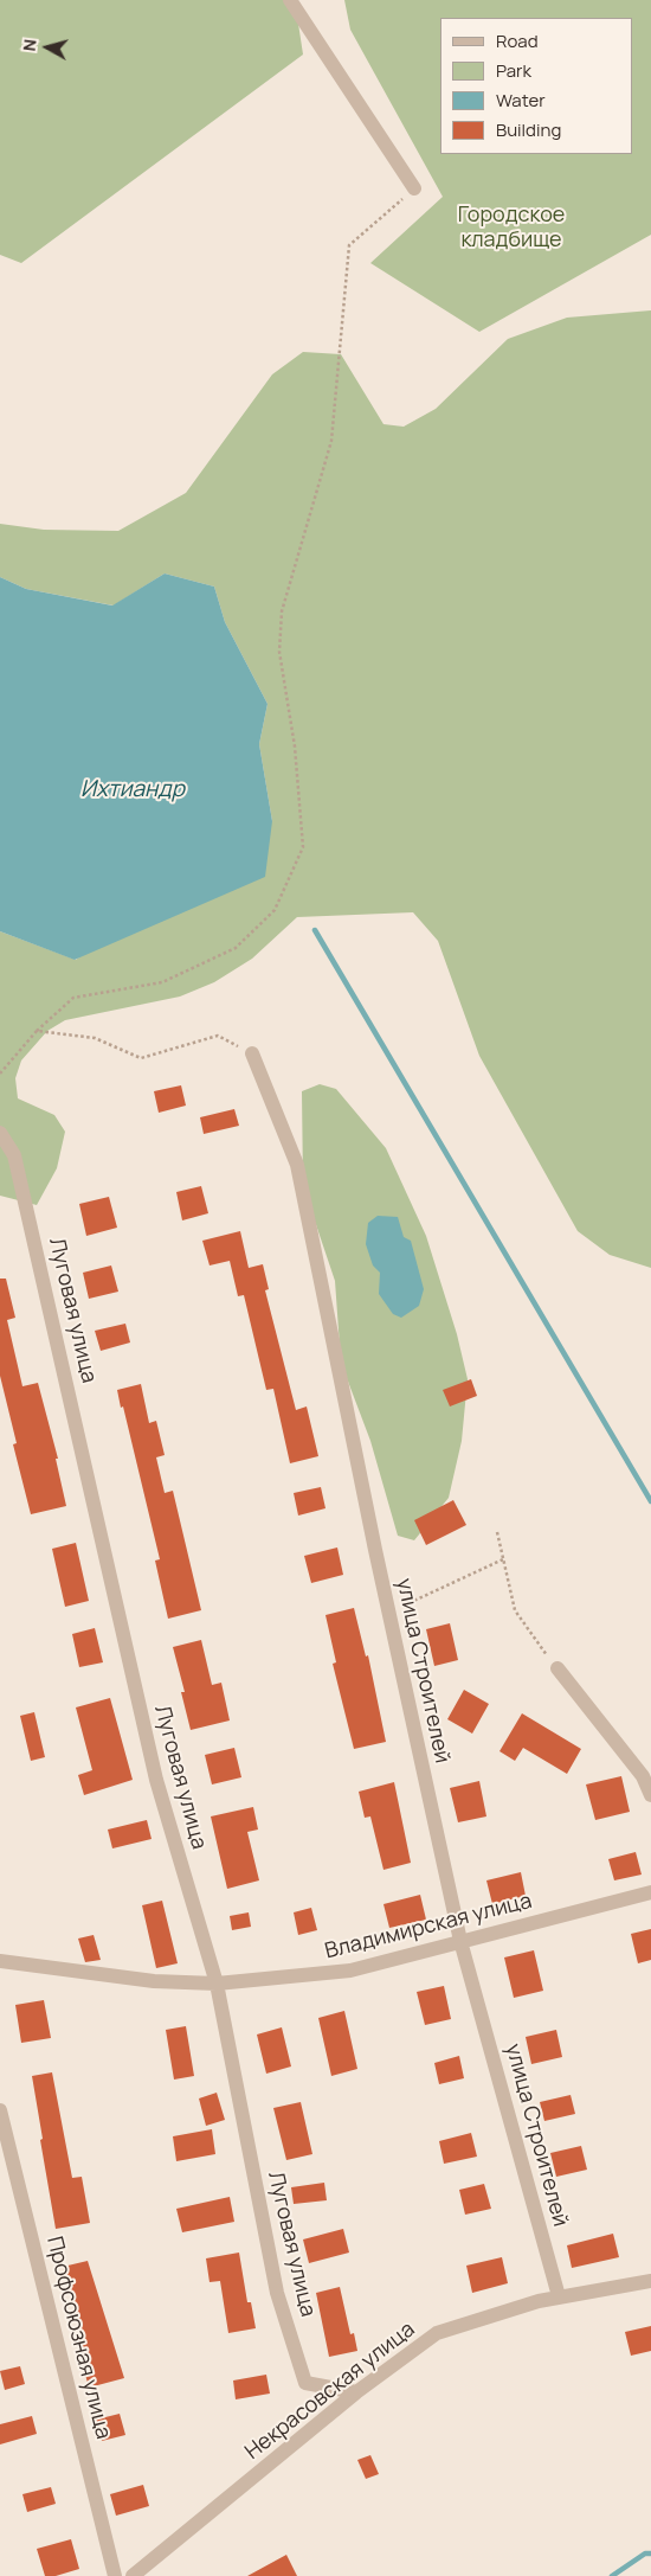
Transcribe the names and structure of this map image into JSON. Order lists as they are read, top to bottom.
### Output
{
  "streets": {
    "street": [
      "Луговая улица",
      "улица Строителей",
      "Владимирская улица",
      "Профсоюзная улица",
      "Некрасовская улица"
    ]
  },
  "crossings": [
    ["Луговая улица", "Владимирская улица"],
    ["Луговая улица", "Некрасовская улица"],
    ["улица Строителей", "Владимирская улица"],
    ["улица Строителей", "Некрасовская улица"]
  ],
  "water": ["Ихтиандр"],
  "parks": ["Городское кладбище"],
  "legend": [
    "Road",
    "Park",
    "Water",
    "Building"
  ],
  "north": "left"
}
